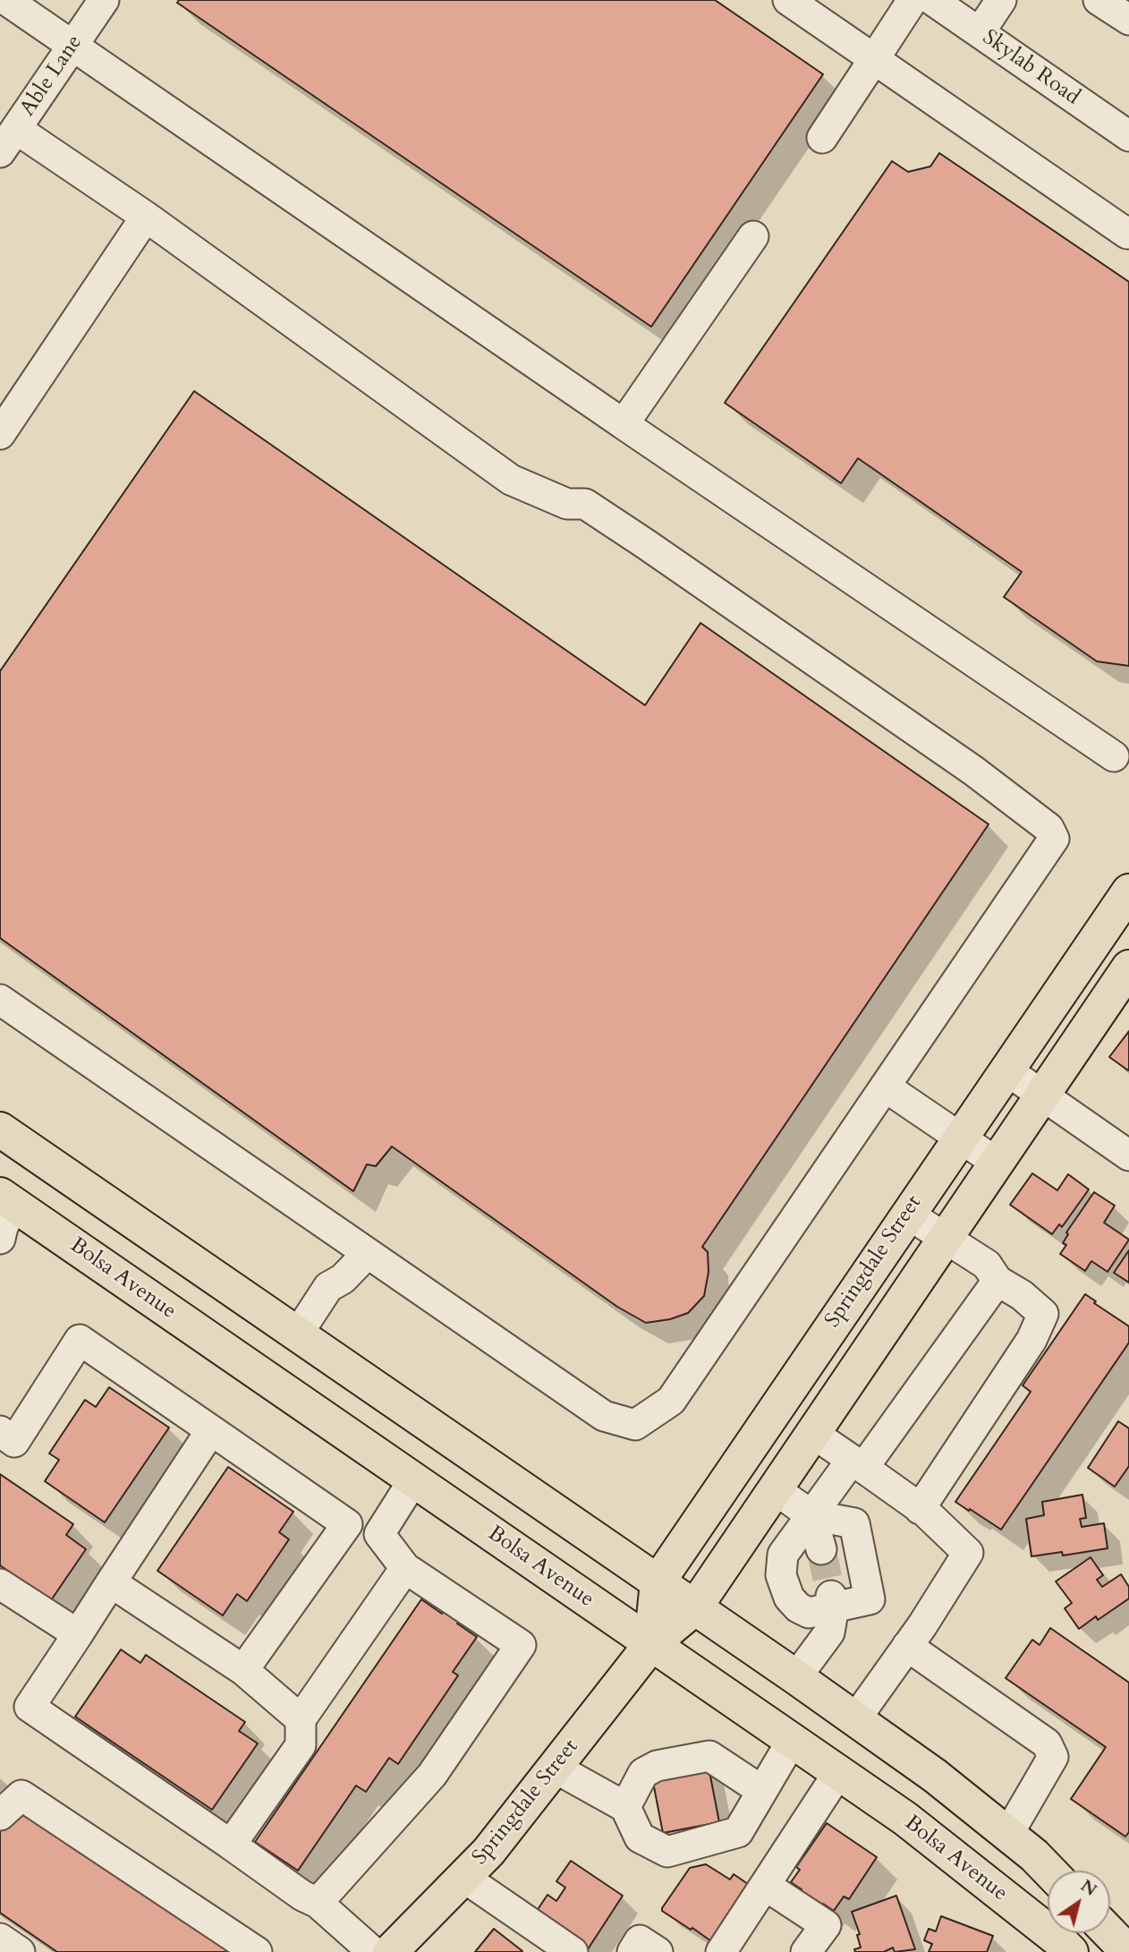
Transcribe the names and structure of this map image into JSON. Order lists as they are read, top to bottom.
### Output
{
  "streets": {
    "main road": ["Springdale Street", "Bolsa Avenue"],
    "street": ["Skylab Road", "Able Lane"]
  },
  "crossings": [
    ["Springdale Street", "Bolsa Avenue"]
  ],
  "north": "top right"
}
